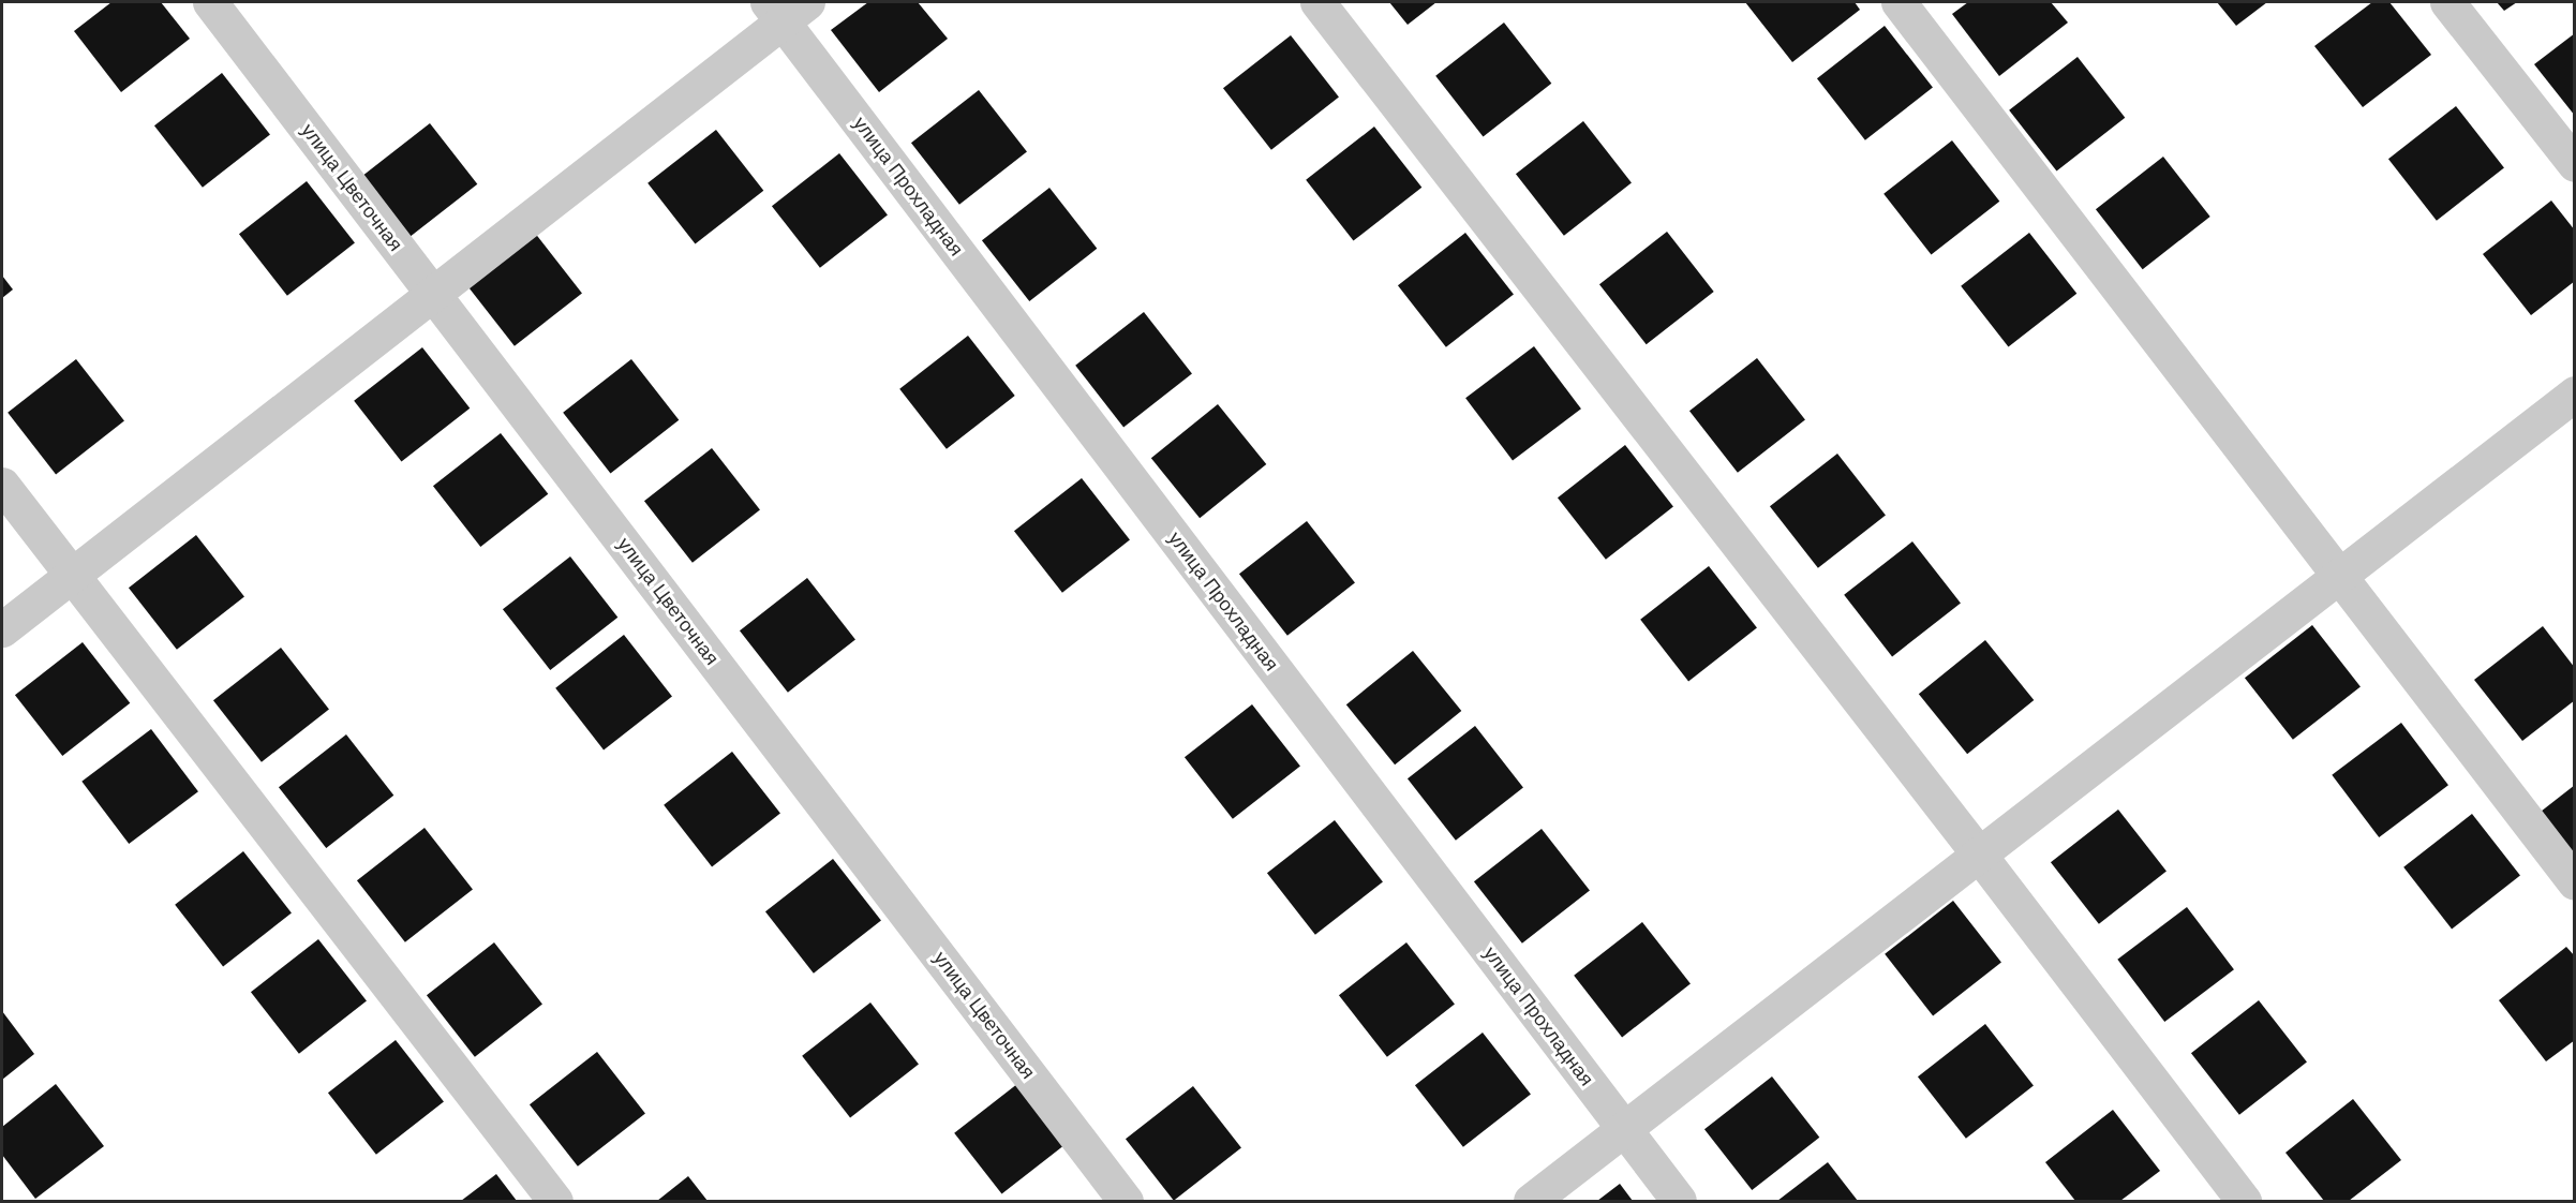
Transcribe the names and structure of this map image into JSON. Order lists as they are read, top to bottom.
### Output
{
  "streets": {
    "street": ["улица Прохладная", "улица Цветочная"]
  }
}
